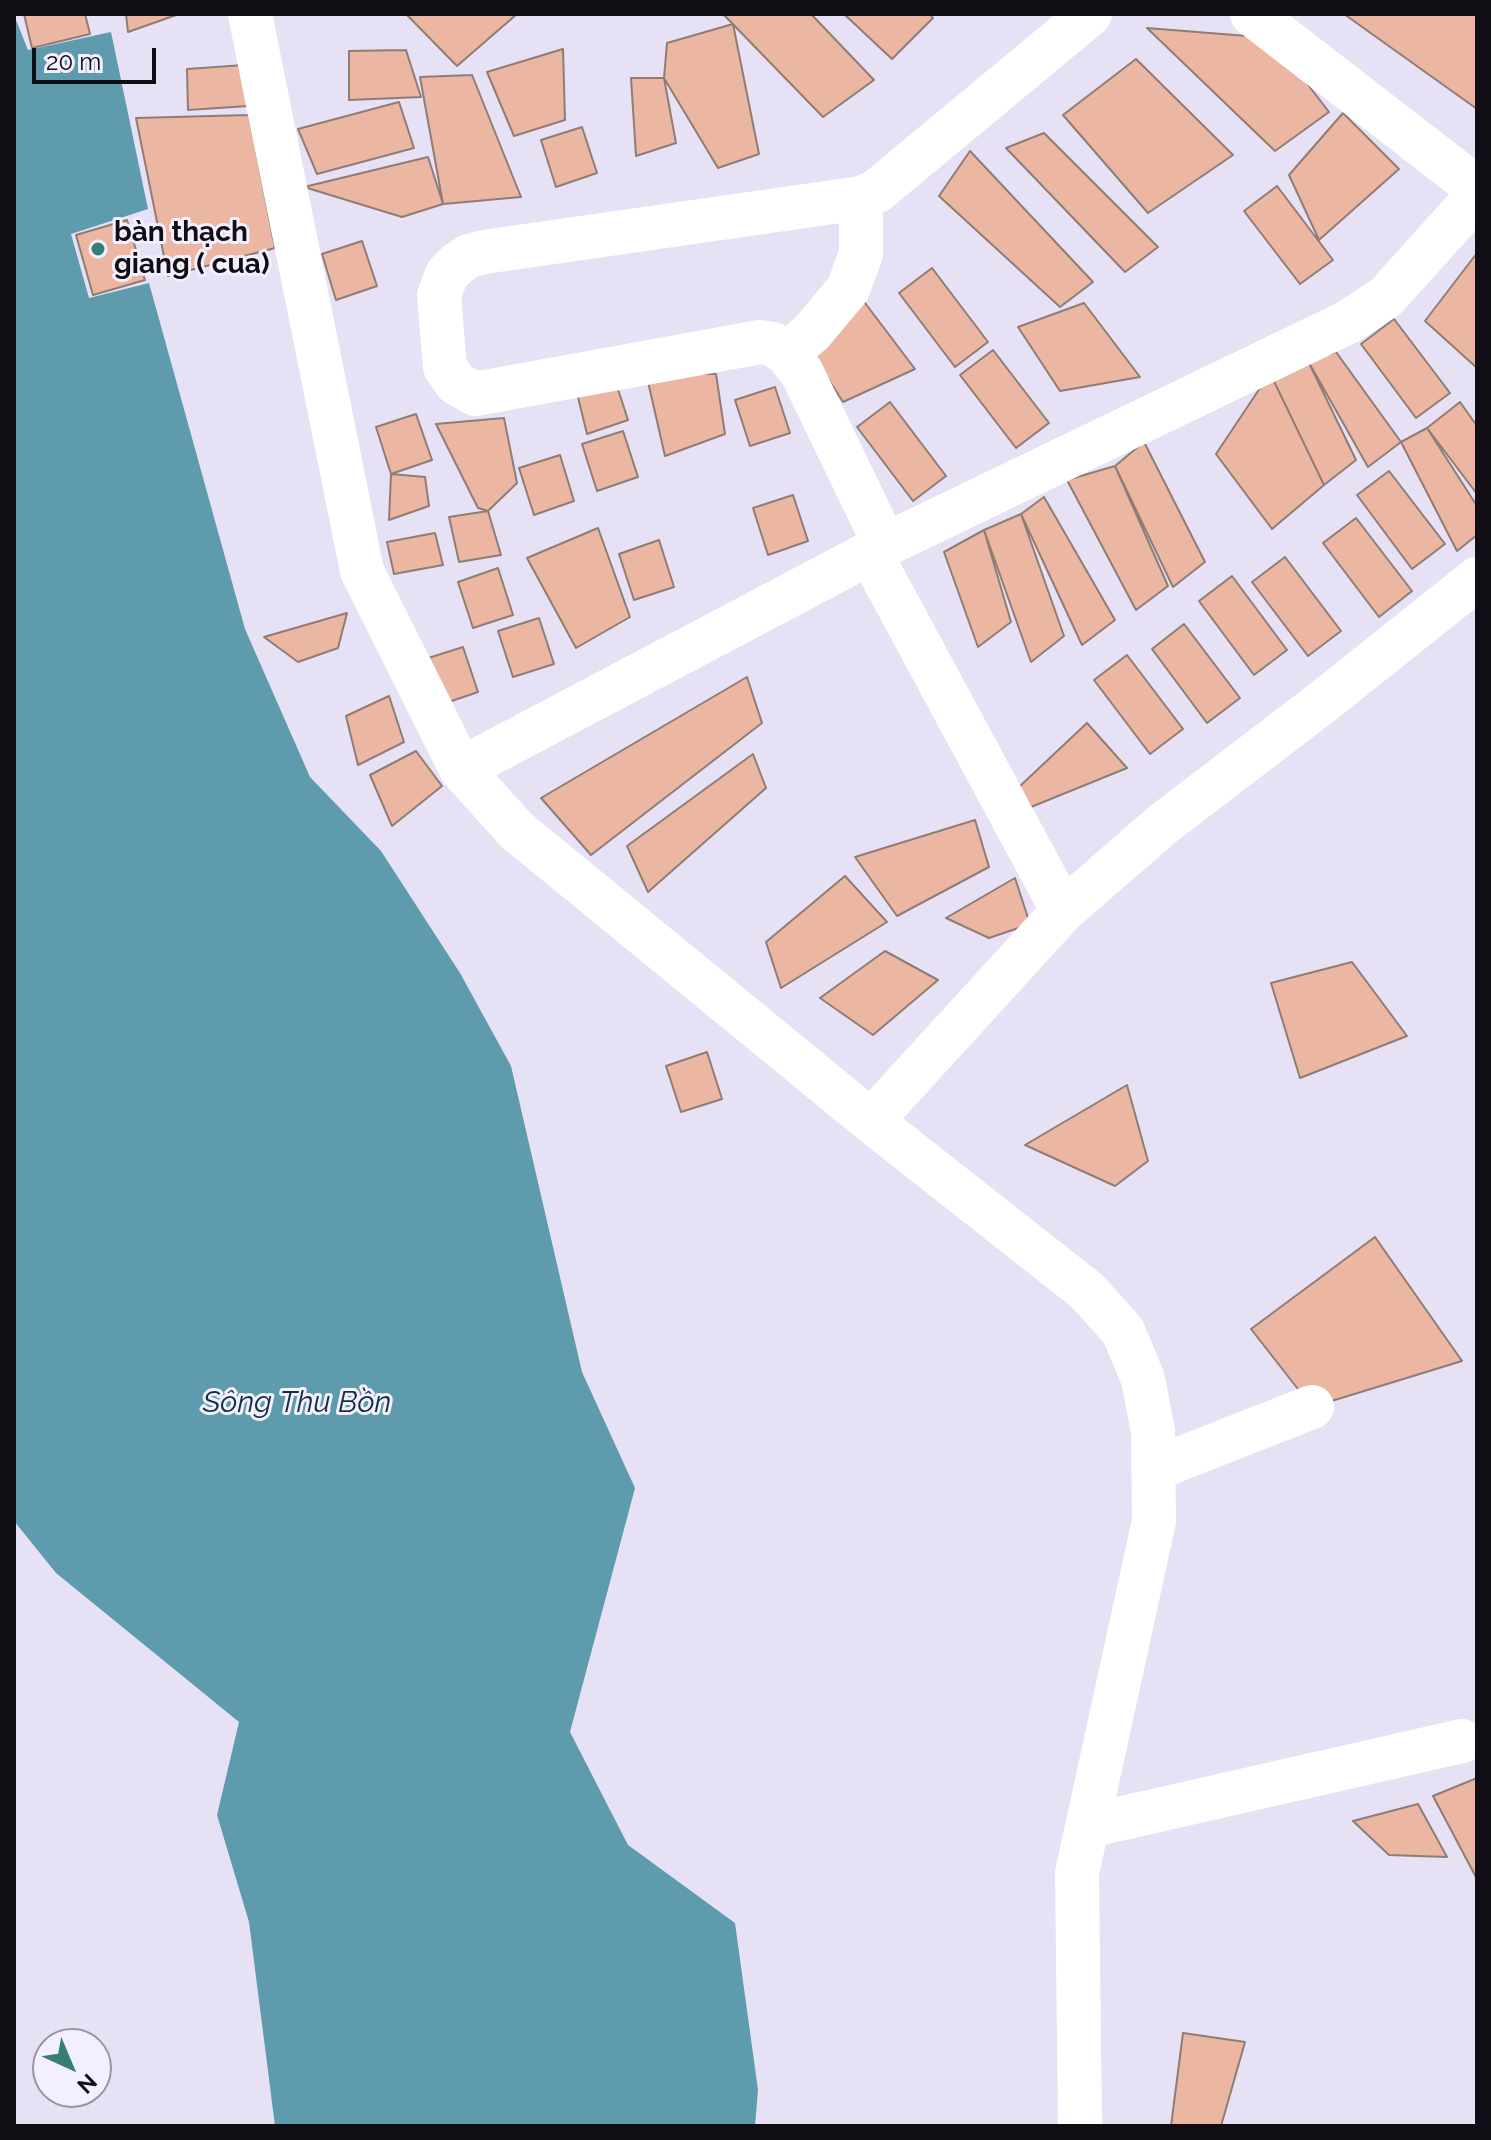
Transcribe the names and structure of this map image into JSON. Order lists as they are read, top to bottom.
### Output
{
  "water": ["Sông Thu Bồn"],
  "places": ["bàn thạch giang ( cua)"],
  "scale_bar": "20 m",
  "north": "bottom right"
}
